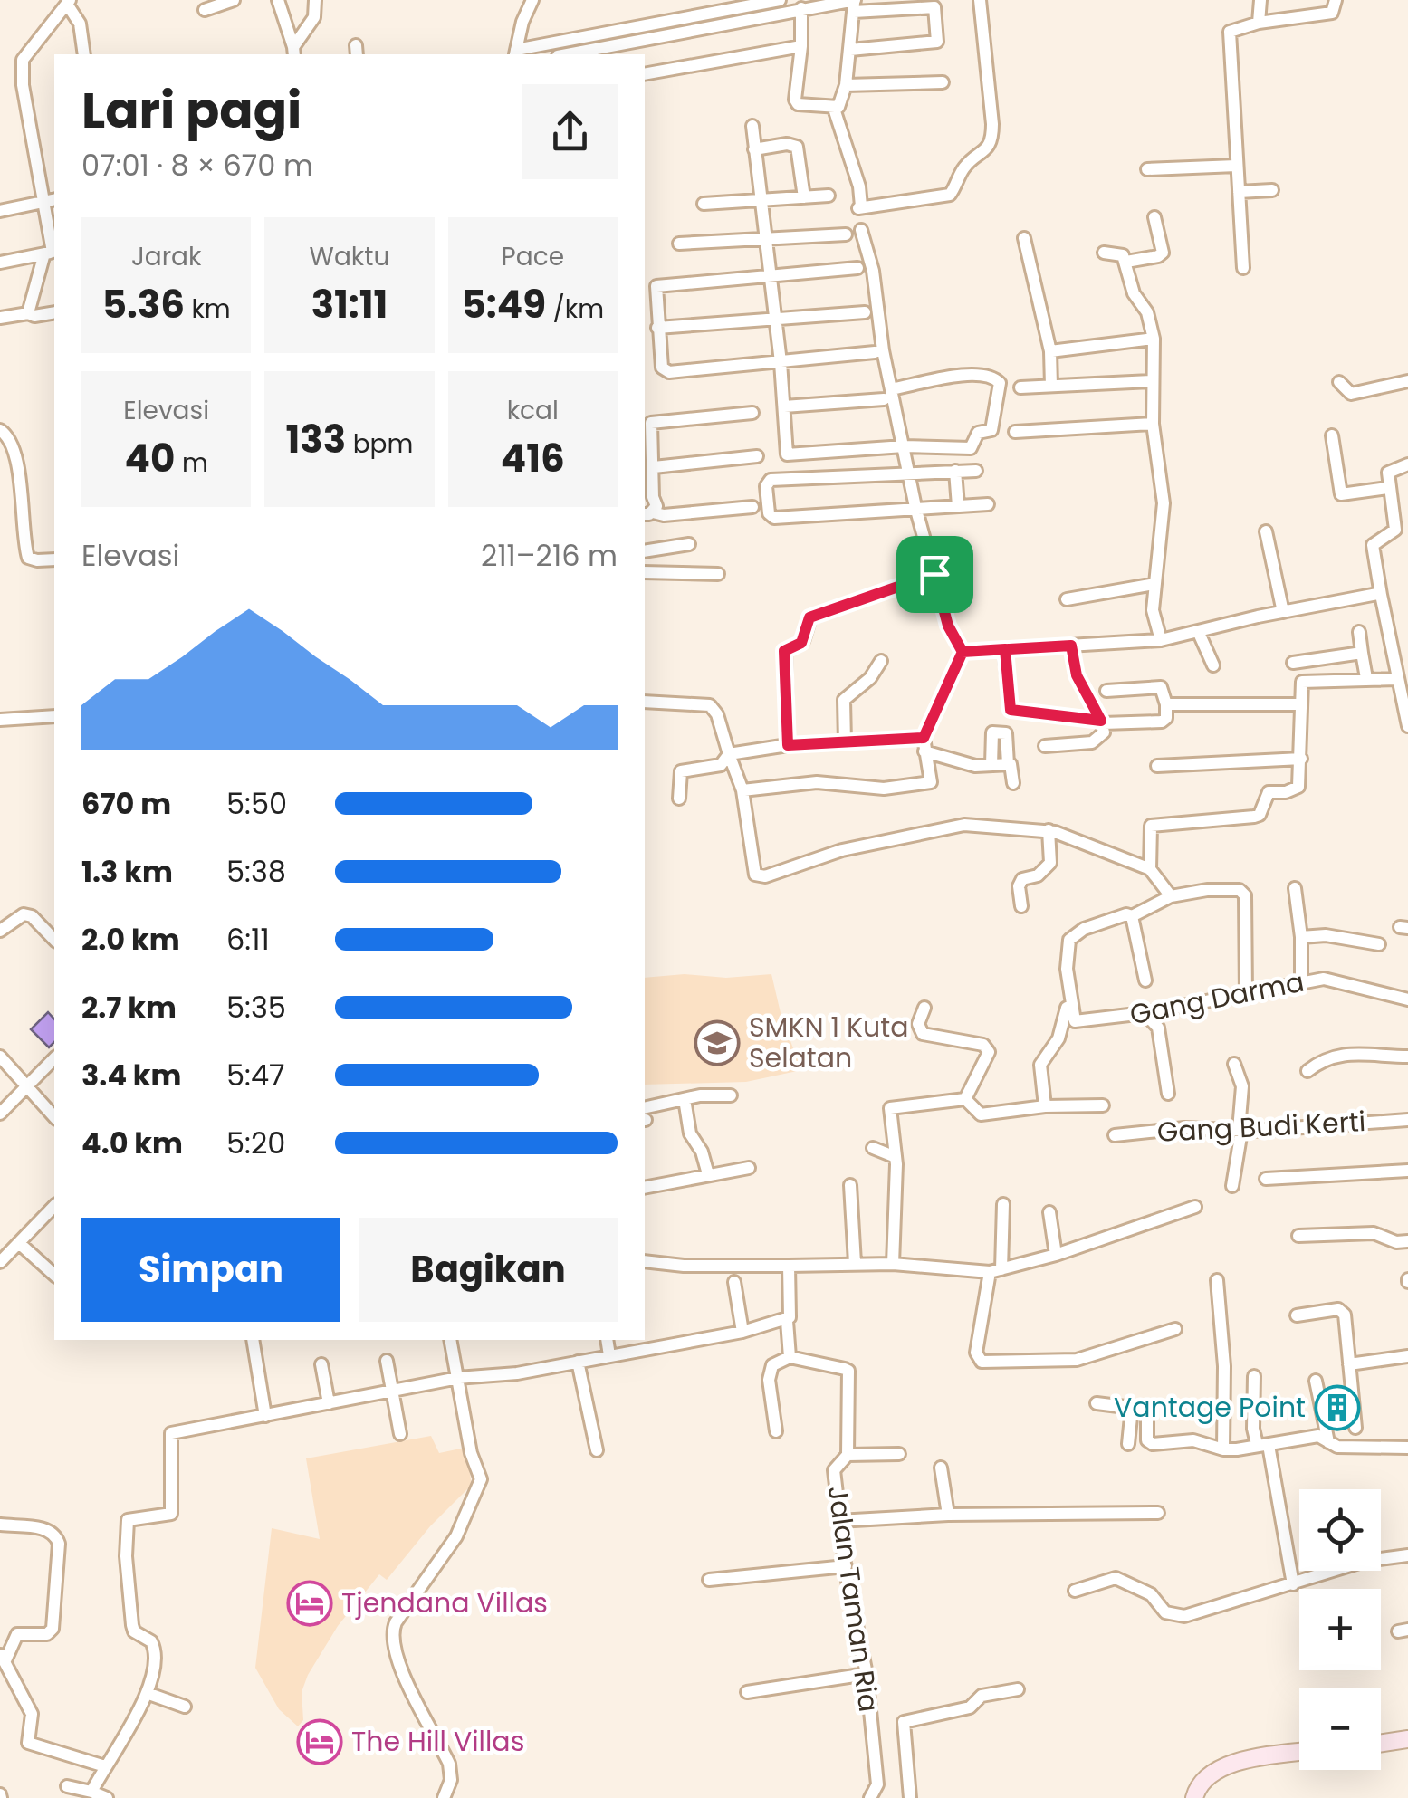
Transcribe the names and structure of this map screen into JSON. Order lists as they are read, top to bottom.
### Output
{
  "streets": {
    "street": ["Gang Darma", "Gang Budi Kerti", "Jalan Taman Ria"]
  },
  "places": {
    "school or university": ["SMKN 1 Kuta Selatan"],
    "building": ["Vantage Point"],
    "hotel": ["Tjendana Villas", "The Hill Villas"]
  },
  "page": {
    "heading": ["Lari pagi", "07:01 · 8 × 670 m"],
    "stats": [
      ["Jarak", "5.36 km"],
      ["Waktu", "31:11"],
      ["Pace", "5:49 /km"],
      ["Elevasi", "40 m"],
      ["133 bpm"],
      ["kcal", "416"]
    ],
    "chart": ["Elevasi", "211–216 m"],
    "list": [
      {
        "name": "670 m",
        "note": "5:50"
      },
      {
        "name": "1.3 km",
        "note": "5:38"
      },
      {
        "name": "2.0 km",
        "note": "6:11"
      },
      {
        "name": "2.7 km",
        "note": "5:35"
      },
      {
        "name": "3.4 km",
        "note": "5:47"
      },
      {
        "name": "4.0 km",
        "note": "5:20"
      }
    ],
    "buttons": ["Simpan", "Bagikan"],
    "map_buttons": ["+", "−"]
  }
}
